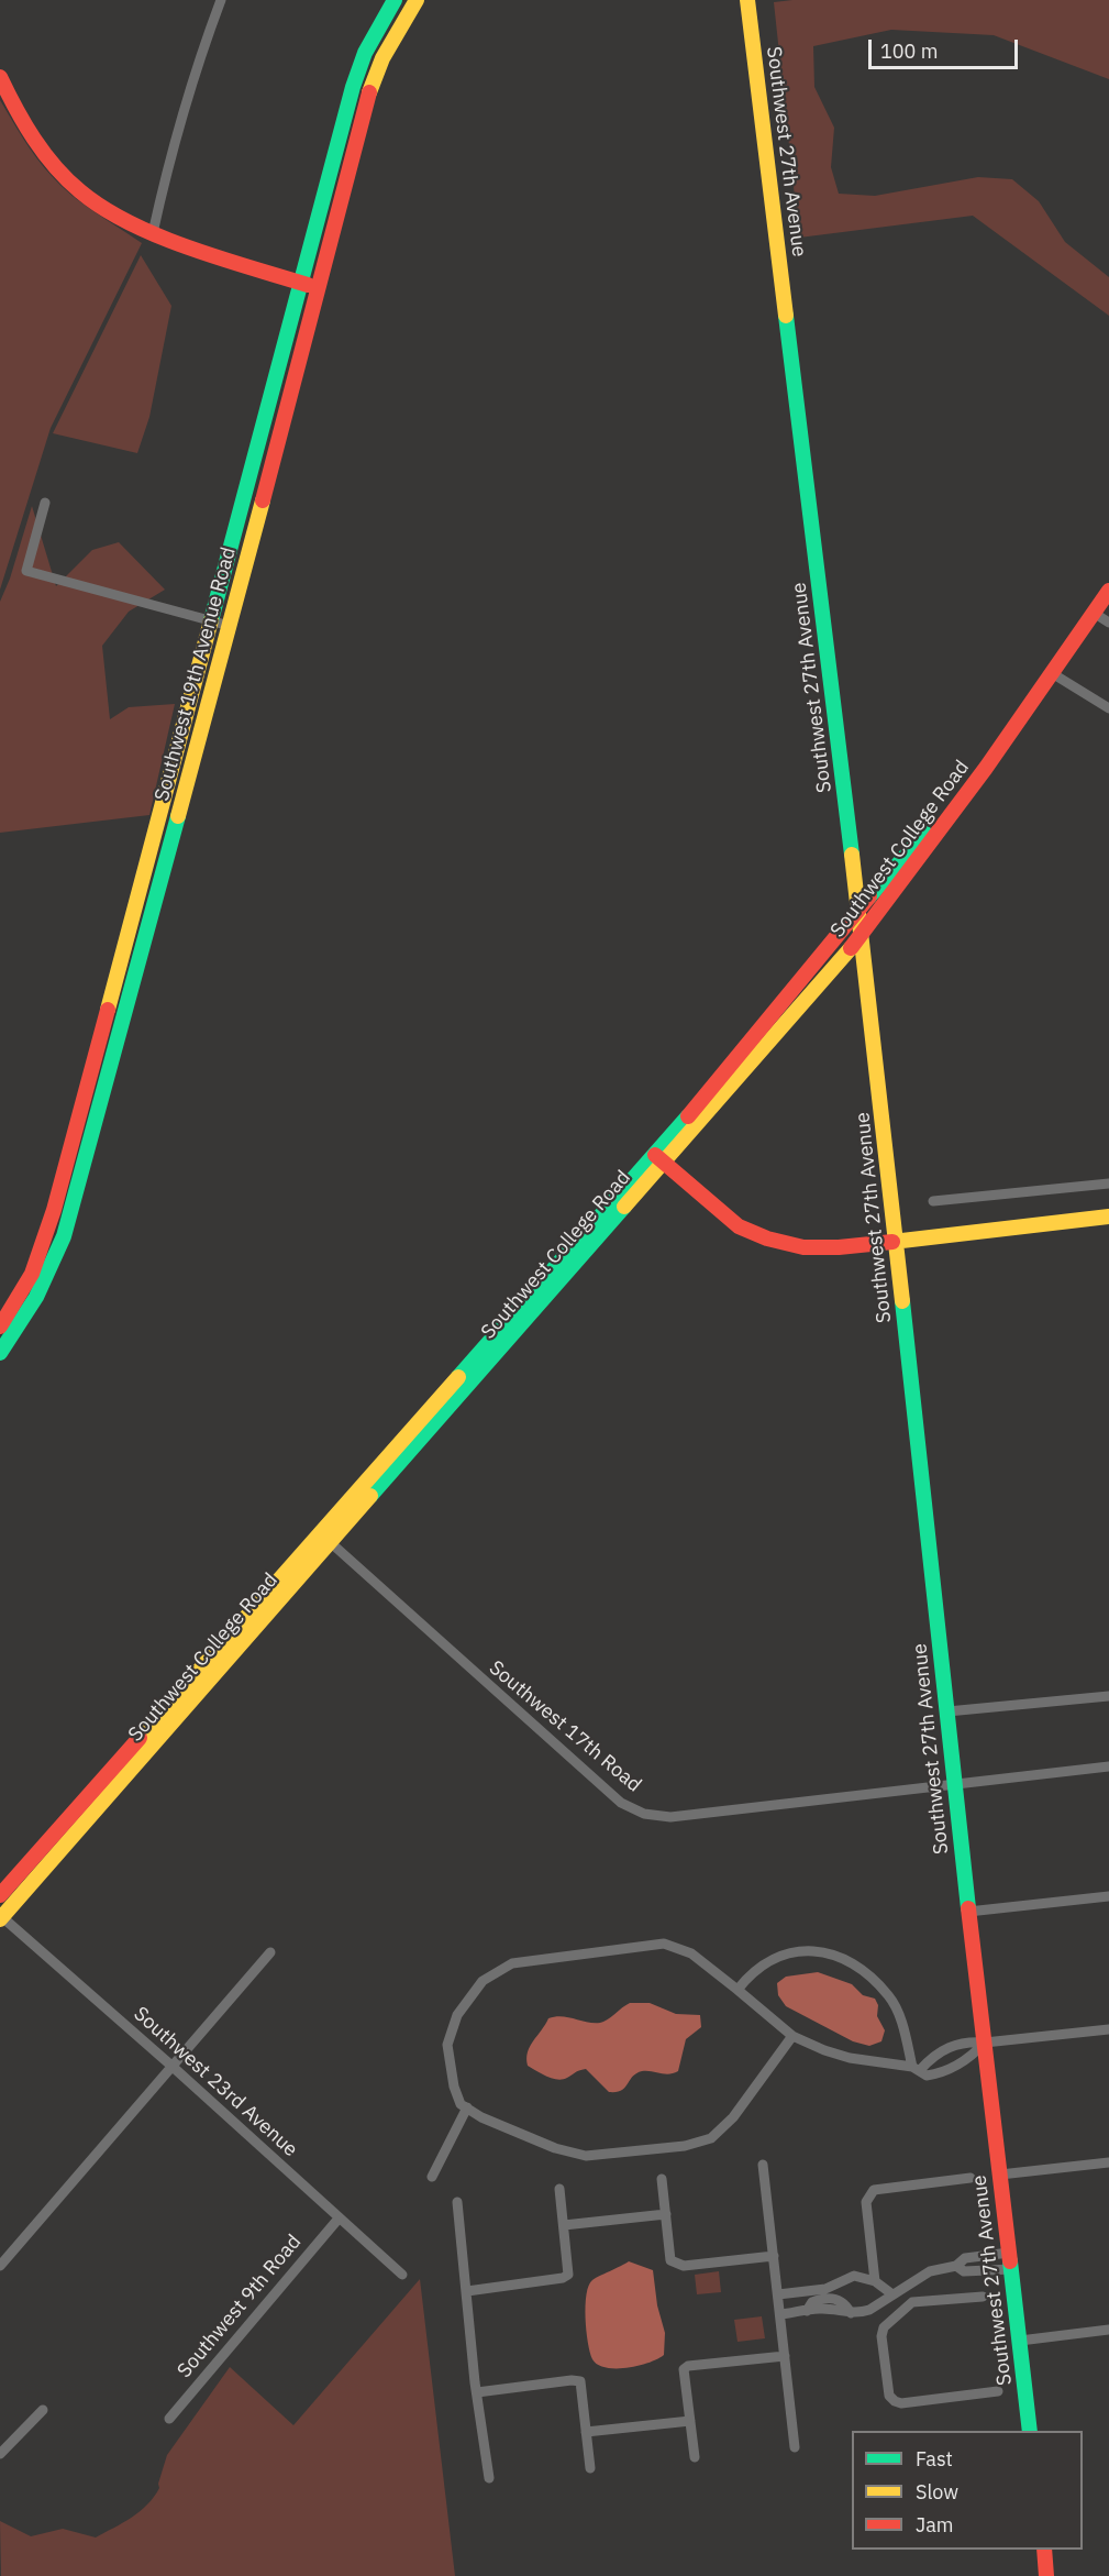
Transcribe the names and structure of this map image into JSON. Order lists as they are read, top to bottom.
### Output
{
  "streets": {
    "main road": ["Southwest 27th Avenue", "Southwest 19th Avenue Road", "Southwest College Road"],
    "street": ["Southwest 17th Road", "Southwest 23rd Avenue", "Southwest 9th Road"]
  },
  "crossings": [
    ["Southwest 27th Avenue", "Southwest College Road"],
    ["Southwest 27th Avenue", "Southwest 17th Road"],
    ["Southwest College Road", "Southwest 17th Road"],
    ["Southwest College Road", "Southwest 23rd Avenue"],
    ["Southwest 23rd Avenue", "Southwest 9th Road"]
  ],
  "legend": ["Fast", "Slow", "Jam"],
  "scale_bar": "100 m"
}
